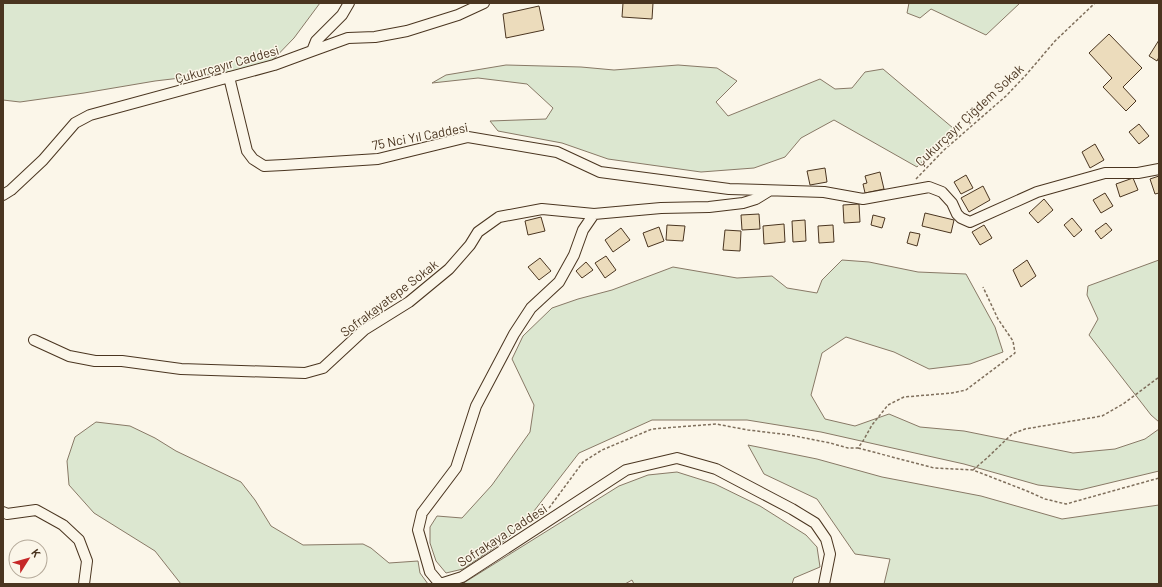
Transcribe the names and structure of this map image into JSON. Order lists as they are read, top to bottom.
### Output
{
  "streets": {
    "street": [
      "Çukurçayır Caddesi",
      "75 Nci Yıl Caddesi",
      "Sofrakayatepe Sokak",
      "Sofrakaya Caddesi"
    ],
    "path": ["Çukurçayır Çiğdem Sokak"]
  },
  "crossings": [
    ["Çukurçayır Caddesi", "75 Nci Yıl Caddesi"],
    ["Çukurçayır Çiğdem Sokak", "75 Nci Yıl Caddesi"],
    ["75 Nci Yıl Caddesi", "Sofrakayatepe Sokak"],
    ["Sofrakayatepe Sokak", "Sofrakaya Caddesi"]
  ],
  "north": "top right"
}
